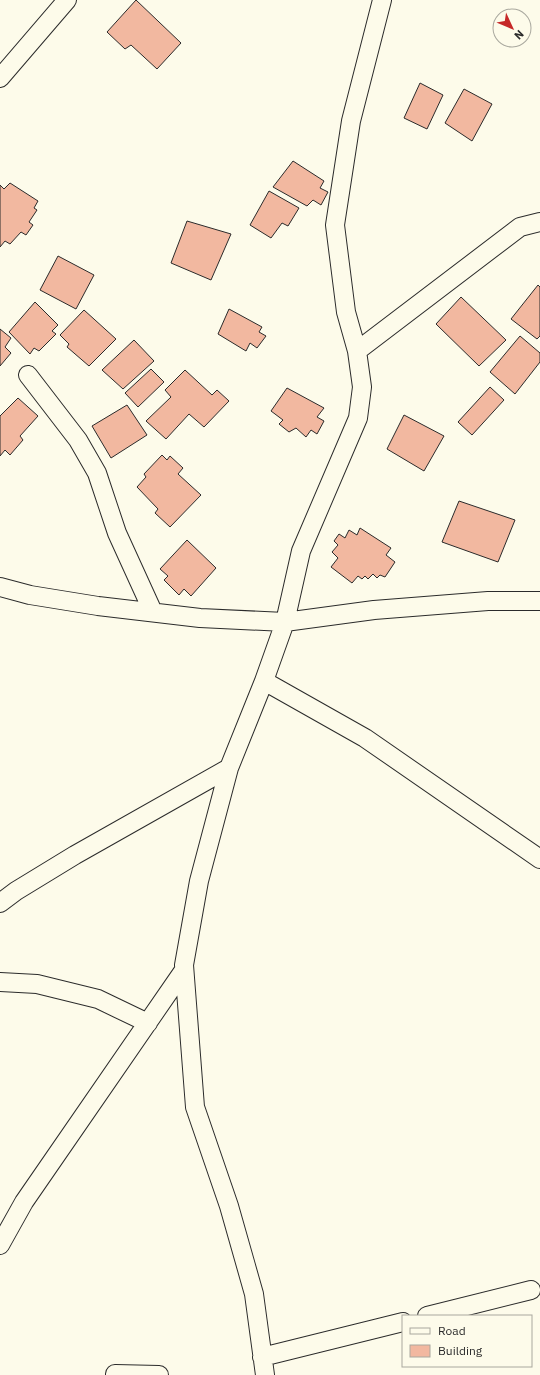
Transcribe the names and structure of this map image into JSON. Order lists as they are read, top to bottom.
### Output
{
  "legend": ["Road", "Building"],
  "north": "bottom right"
}
